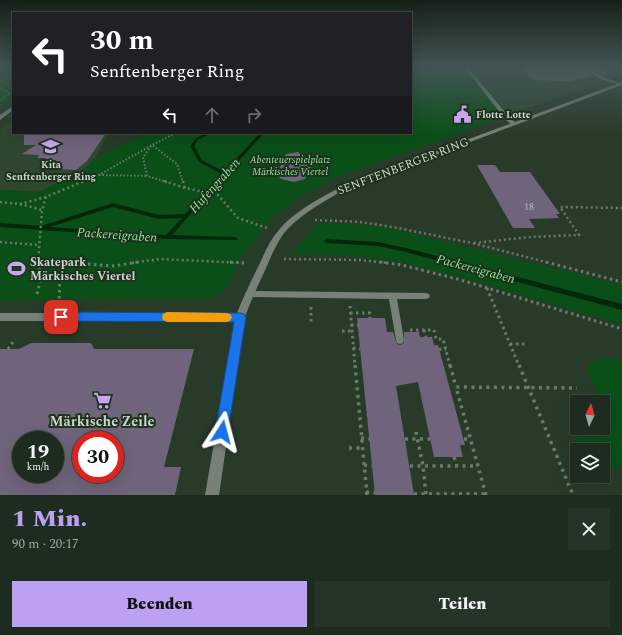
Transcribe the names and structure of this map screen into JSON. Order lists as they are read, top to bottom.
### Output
{
  "streets": {
    "street": ["SENFTENBERGER RING"]
  },
  "water": ["Hufengraben", "Packereigraben"],
  "parks": ["Abenteuerspielplatz Märkisches Viertel"],
  "places": {
    "public building": ["Flotte Lotte"],
    "school or university": ["Kita Senftenberger Ring"],
    "sports": ["Skatepark Märkisches Viertel"],
    "supermarket": ["Märkische Zeile"]
  },
  "house_numbers": ["18"],
  "north": "top",
  "page": {
    "turn": ["30 m", "Senftenberger Ring"],
    "speed": "19 km/h",
    "limit": "30",
    "heading": ["1 Min.", "90 m · 20:17"],
    "buttons": ["Beenden", "Teilen"]
  }
}
